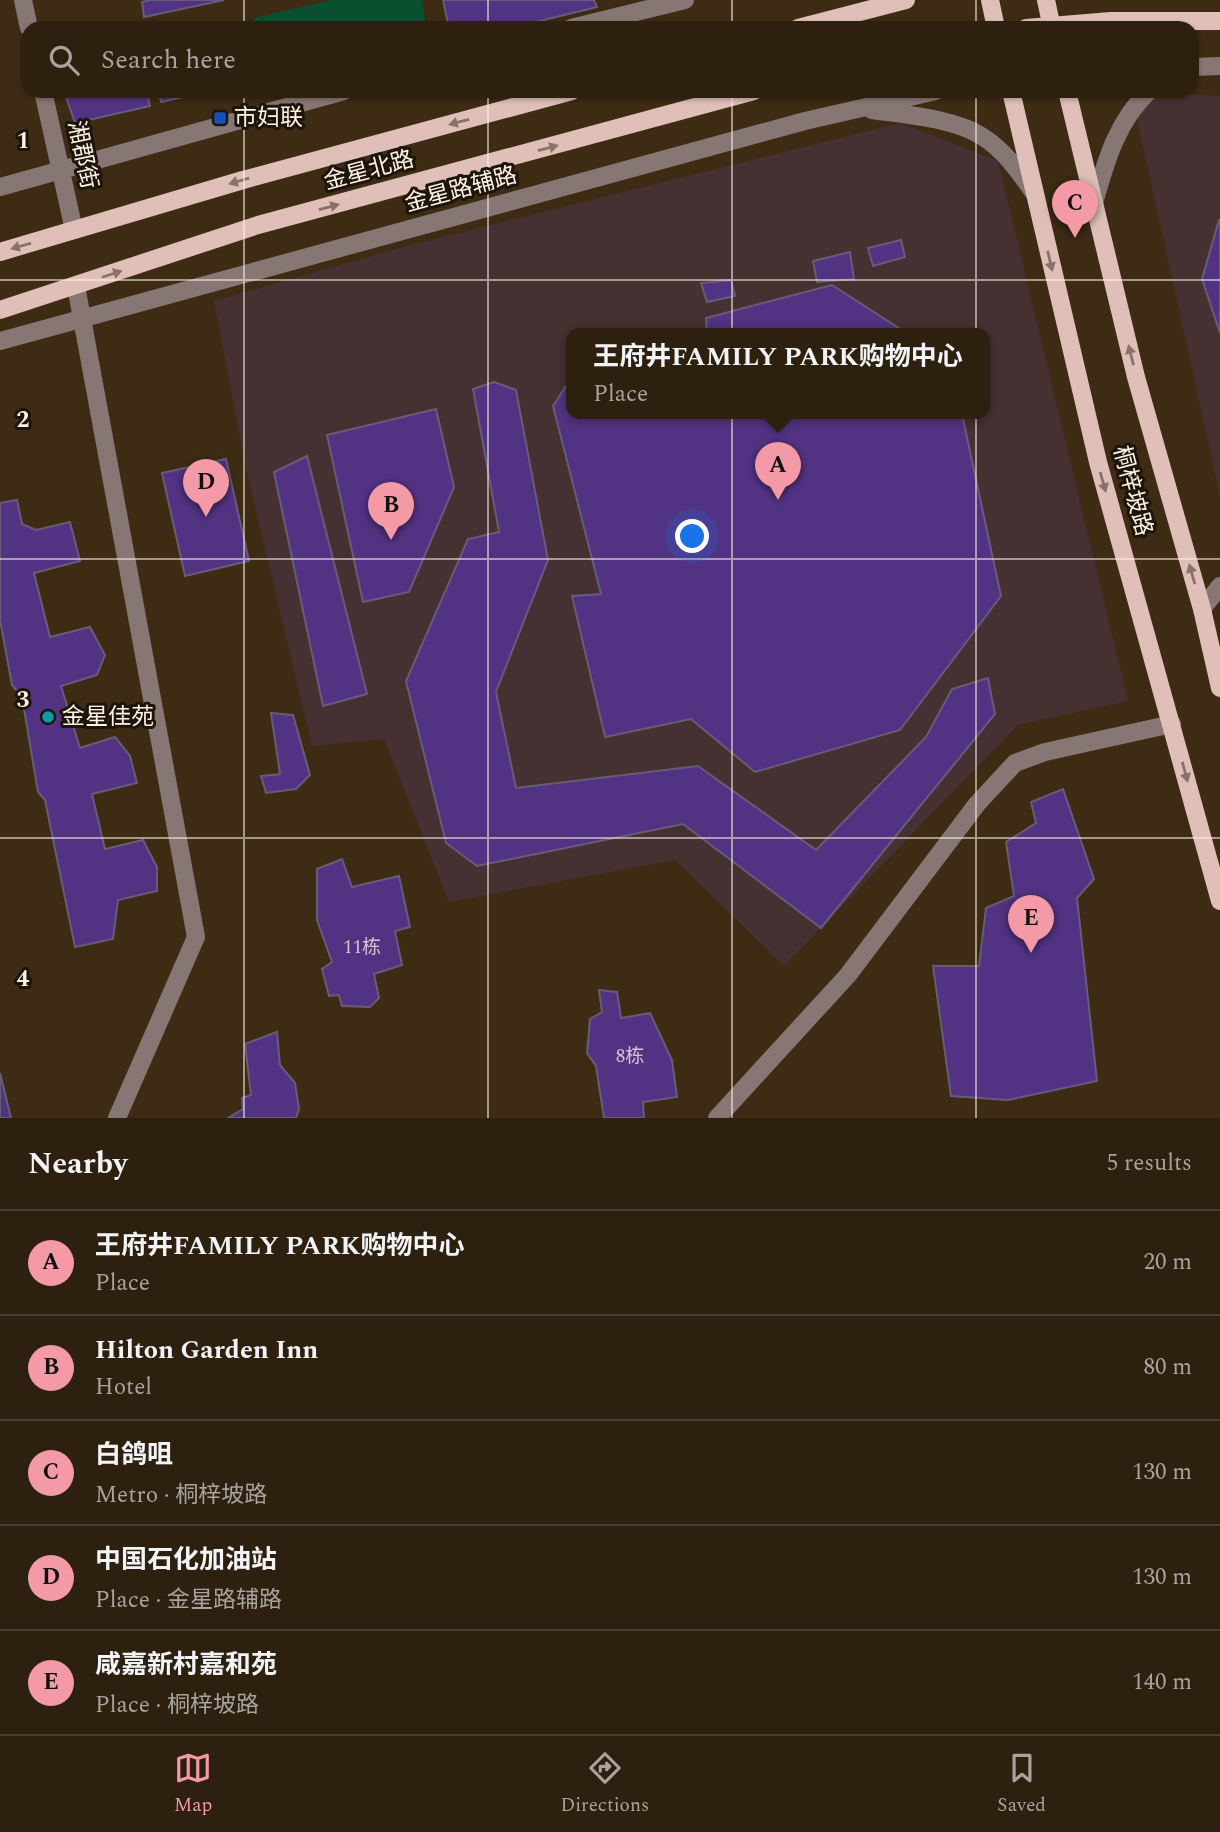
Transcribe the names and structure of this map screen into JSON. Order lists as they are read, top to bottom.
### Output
{
  "streets": {
    "main road": ["金星北路", "桐梓坡路"],
    "street": ["湘郡街", "金星路辅路"]
  },
  "crossings": [
    ["湘郡街", "金星北路"]
  ],
  "places": {
    "transit": ["市妇联"],
    "other": ["金星佳苑"]
  },
  "house_numbers": ["11栋", "8栋"],
  "page": {
    "search": "Search here",
    "pins": [
      "C",
      "A",
      "D",
      "B",
      "E"
    ],
    "popup": ["王府井FAMILY PARK购物中心", "Place"],
    "heading": ["Nearby", "5 results"],
    "list": [
      {
        "mark": "A",
        "name": "王府井FAMILY PARK购物中心",
        "note": "Place",
        "value": "20 m"
      },
      {
        "mark": "B",
        "name": "Hilton Garden Inn",
        "note": "Hotel",
        "value": "80 m"
      },
      {
        "mark": "C",
        "name": "白鸽咀",
        "note": "Metro · 桐梓坡路",
        "value": "130 m"
      },
      {
        "mark": "D",
        "name": "中国石化加油站",
        "note": "Place · 金星路辅路",
        "value": "130 m"
      },
      {
        "mark": "E",
        "name": "咸嘉新村嘉和苑",
        "note": "Place · 桐梓坡路",
        "value": "140 m"
      }
    ],
    "nav": ["Map", "Directions", "Saved"]
  },
  "grid": {
    "rows": [
      "1",
      "2",
      "3",
      "4"
    ]
  }
}
